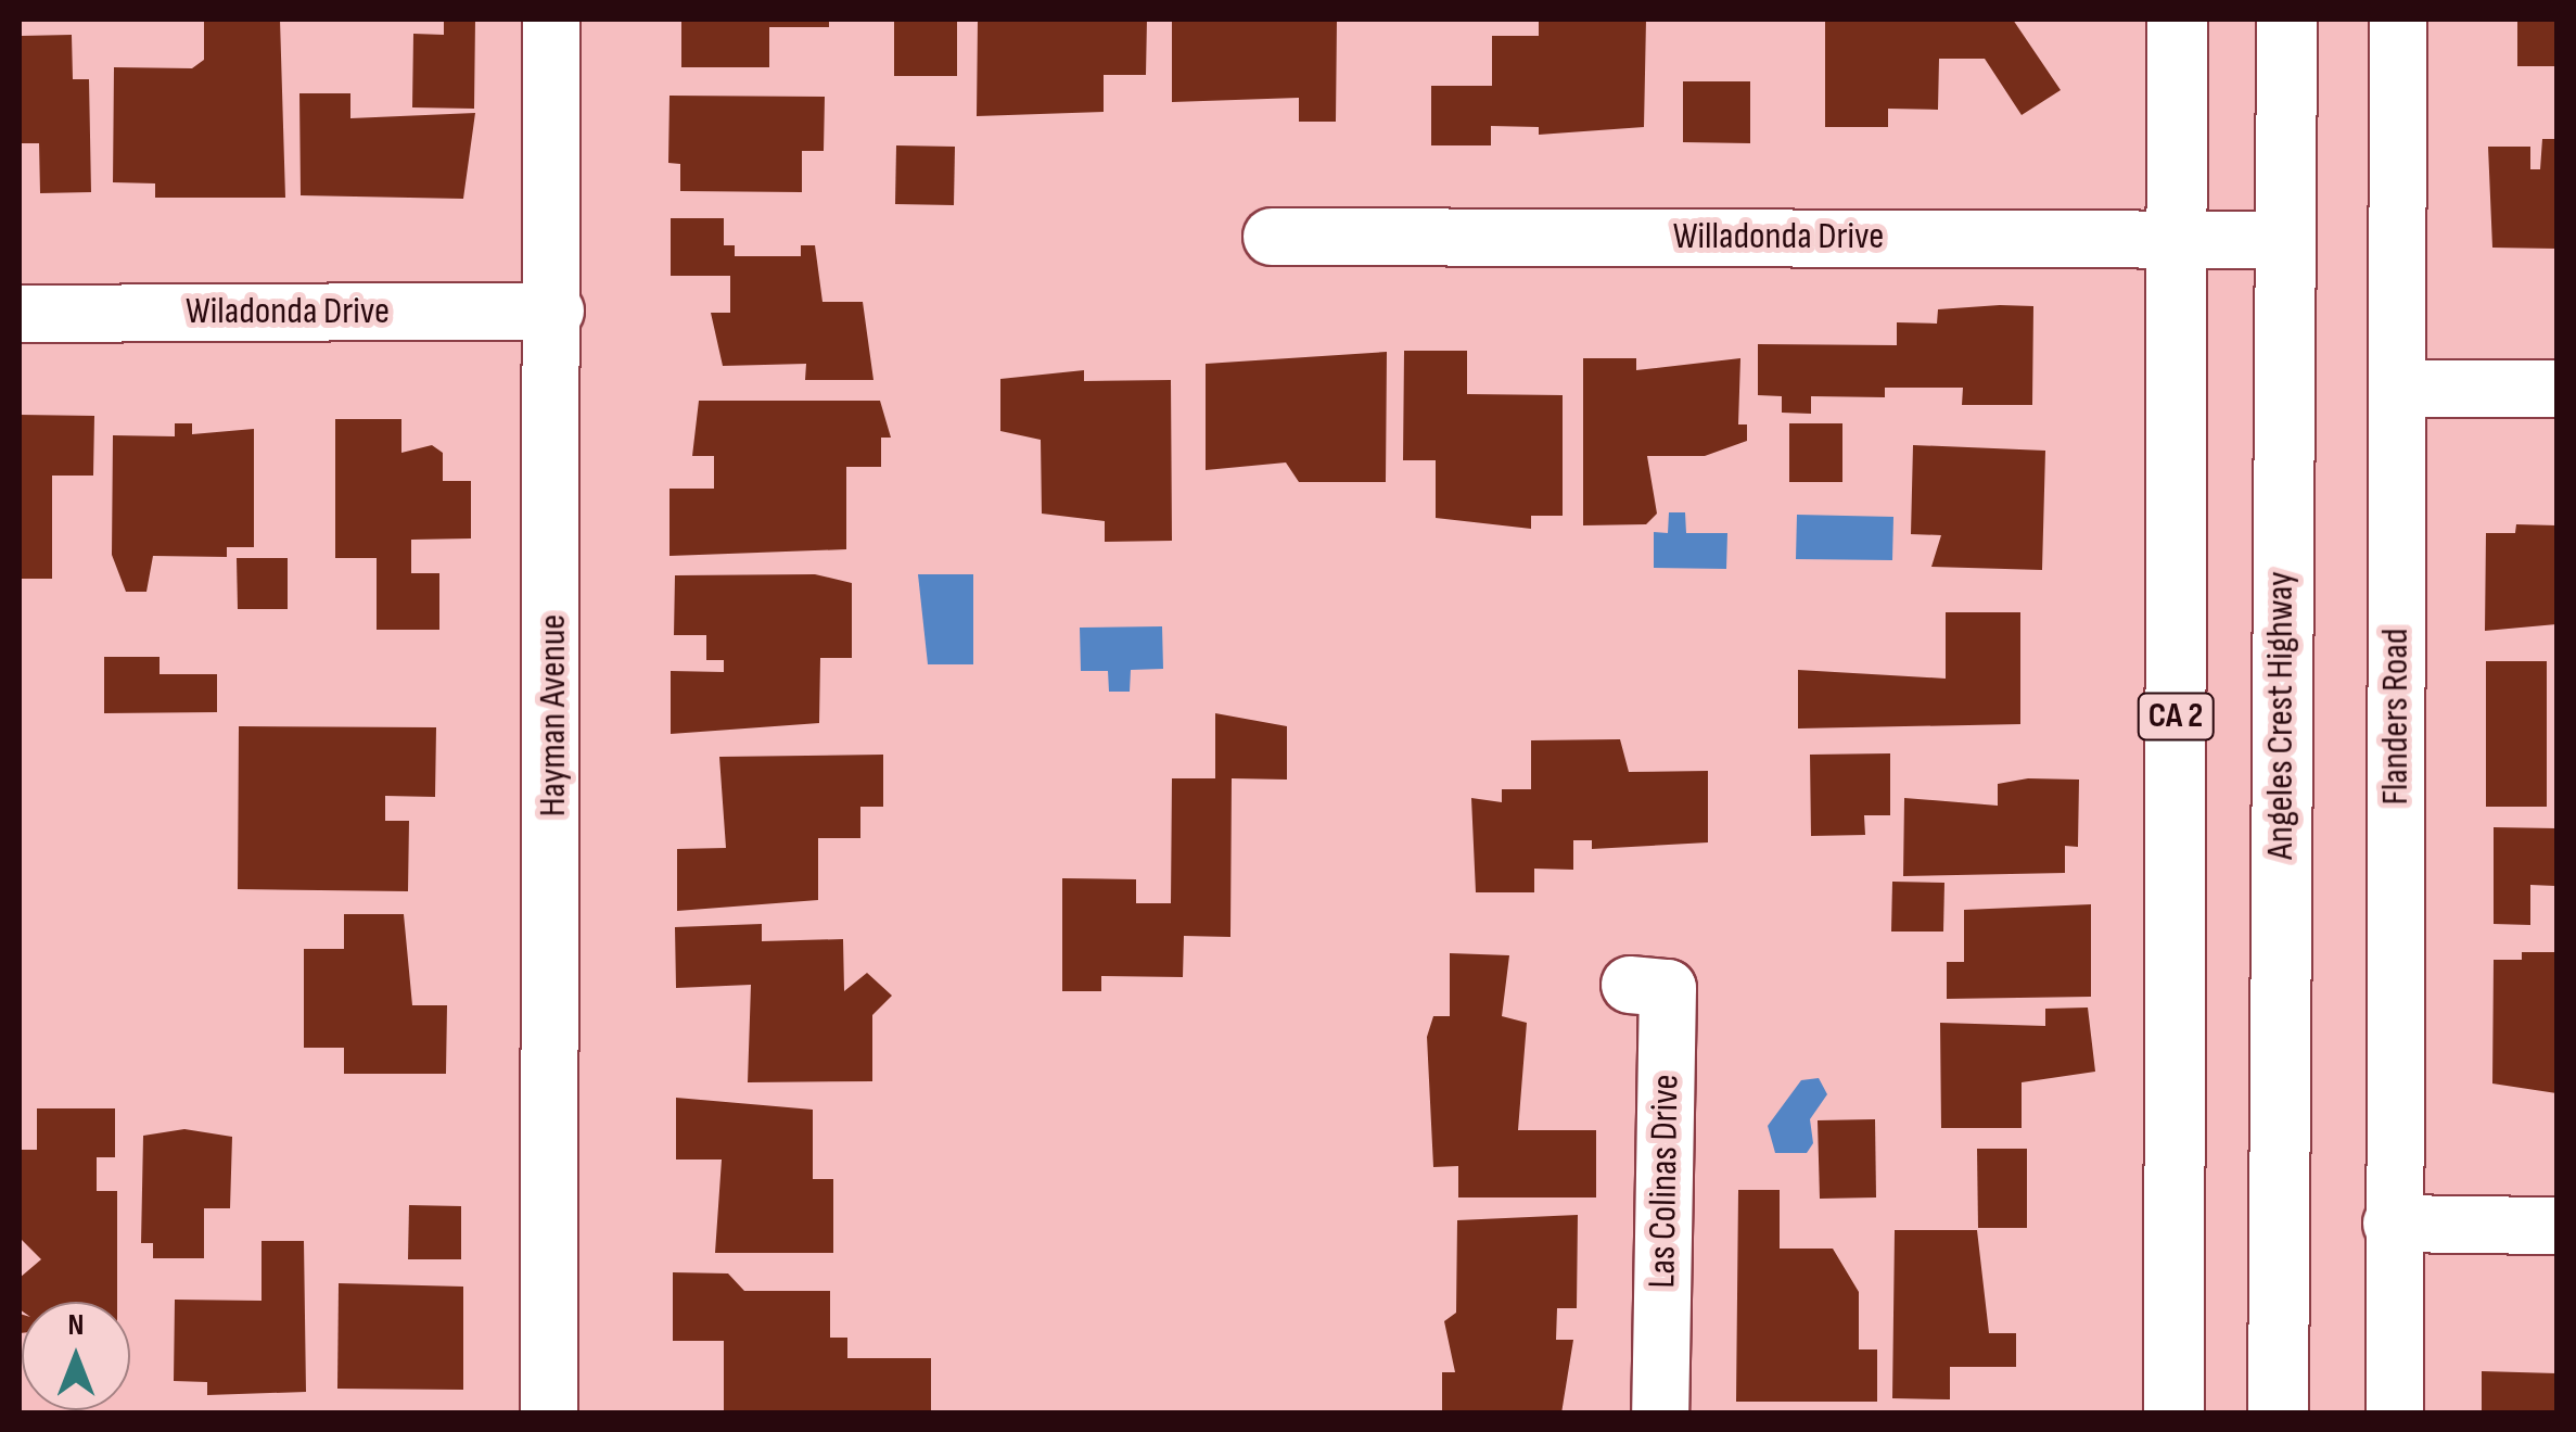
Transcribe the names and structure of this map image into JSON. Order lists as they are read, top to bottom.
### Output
{
  "streets": {
    "main road": ["Angeles Crest Highway", "CA 2"],
    "street": [
      "Willadonda Drive",
      "Wiladonda Drive",
      "Hayman Avenue",
      "Flanders Road",
      "Las Colinas Drive"
    ]
  },
  "crossings": [
    ["Willadonda Drive", "Angeles Crest Highway"],
    ["Willadonda Drive", "CA 2"],
    ["Wiladonda Drive", "Hayman Avenue"]
  ],
  "north": "top"
}
